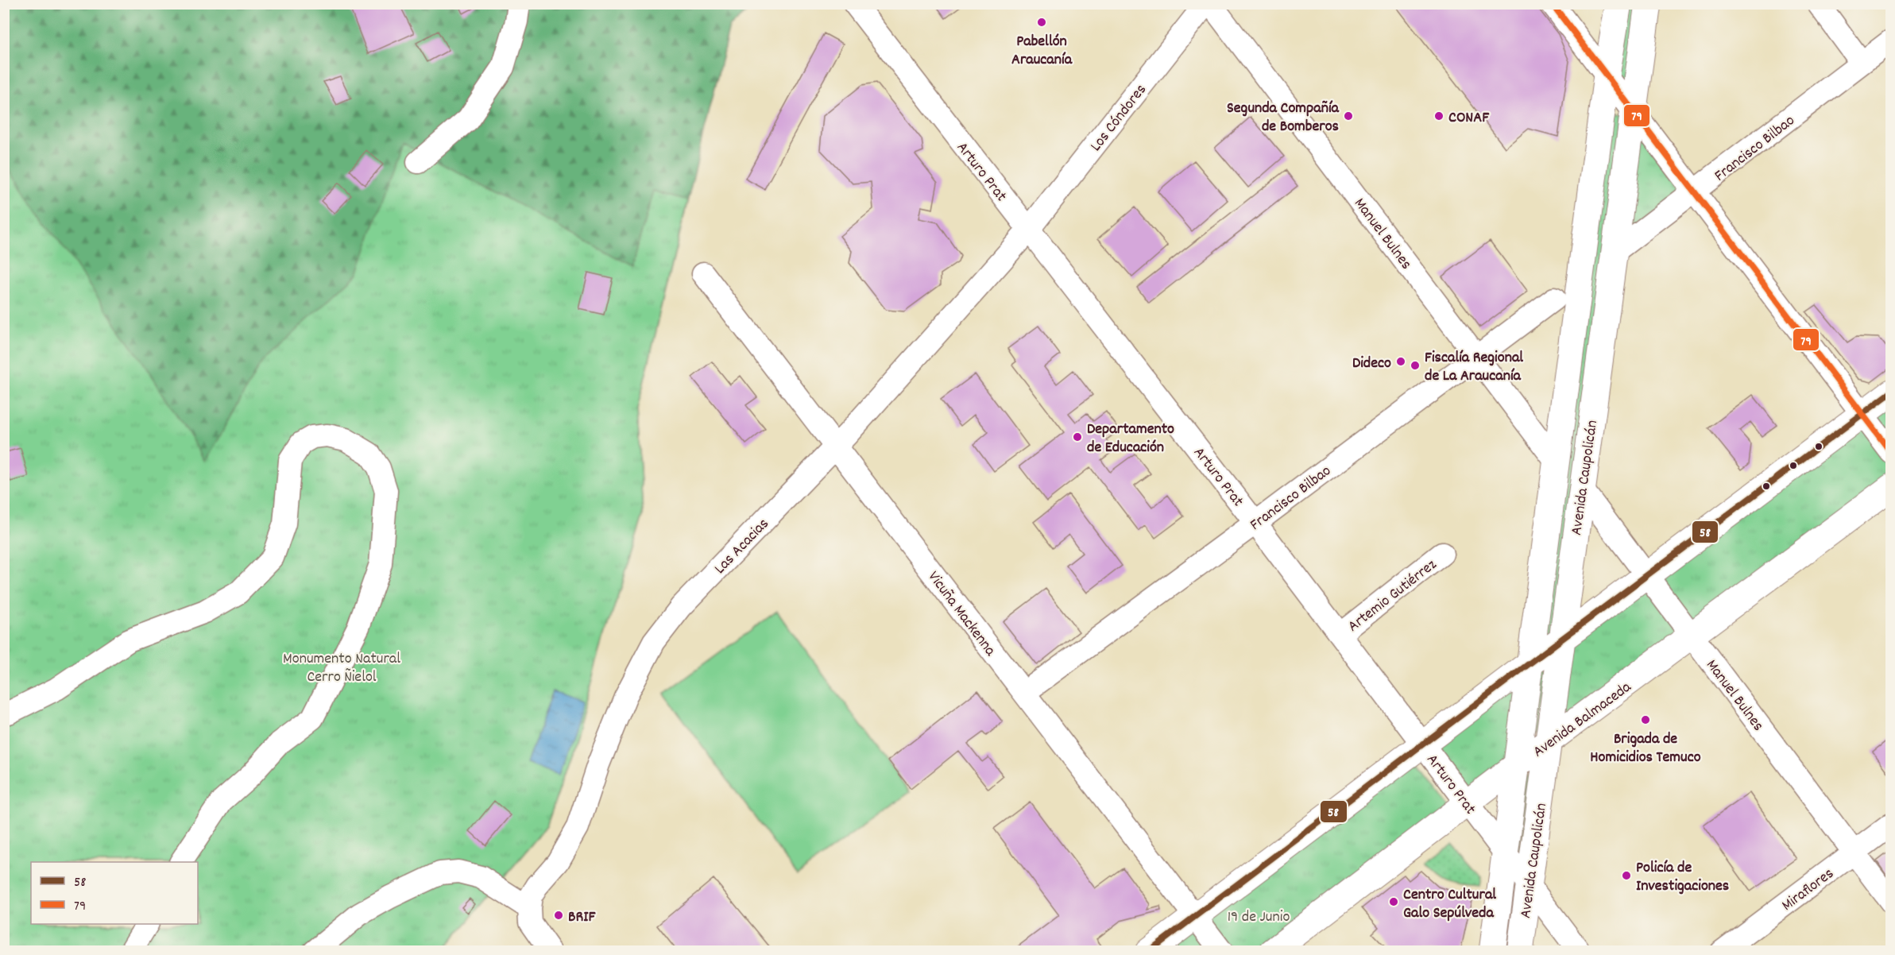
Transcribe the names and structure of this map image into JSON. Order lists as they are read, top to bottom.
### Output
{
  "streets": {
    "main road": ["Avenida Caupolicán", "Avenida Balmaceda"],
    "street": [
      "Los Cóndores",
      "Francisco Bilbao",
      "Arturo Prat",
      "Manuel Bulnes",
      "Las Acacias",
      "Artemio Gutiérrez",
      "Vicuña Mackenna",
      "Miraflores"
    ]
  },
  "crossings": [
    ["Los Cóndores", "Arturo Prat"],
    ["Los Cóndores", "Las Acacias"],
    ["Francisco Bilbao", "Arturo Prat"],
    ["Francisco Bilbao", "Manuel Bulnes"],
    ["Francisco Bilbao", "Avenida Caupolicán"],
    ["Francisco Bilbao", "Vicuña Mackenna"],
    ["Arturo Prat", "Avenida Caupolicán"],
    ["Arturo Prat", "Las Acacias"],
    ["Arturo Prat", "Artemio Gutiérrez"],
    ["Arturo Prat", "Avenida Balmaceda"],
    ["Manuel Bulnes", "Avenida Caupolicán"],
    ["Manuel Bulnes", "Avenida Balmaceda"],
    ["Manuel Bulnes", "Miraflores"],
    ["Avenida Caupolicán", "Avenida Balmaceda"],
    ["Las Acacias", "Vicuña Mackenna"]
  ],
  "parks": ["Monumento Natural Cerro Ñielol", "19 de Junio"],
  "places": [
    "Pabellón Araucanía",
    "Segunda Compañía de Bomberos",
    "CONAF",
    "Dideco",
    "Fiscalía Regional de La Araucanía",
    "Departamento de Educación",
    "Brigada de Homicidios Temuco",
    "Policía de Investigaciones",
    "Centro Cultural Galo Sepúlveda",
    "BRIF"
  ],
  "lines": ["transit line 79", "transit line 58"],
  "legend": ["58", "79"]
}
